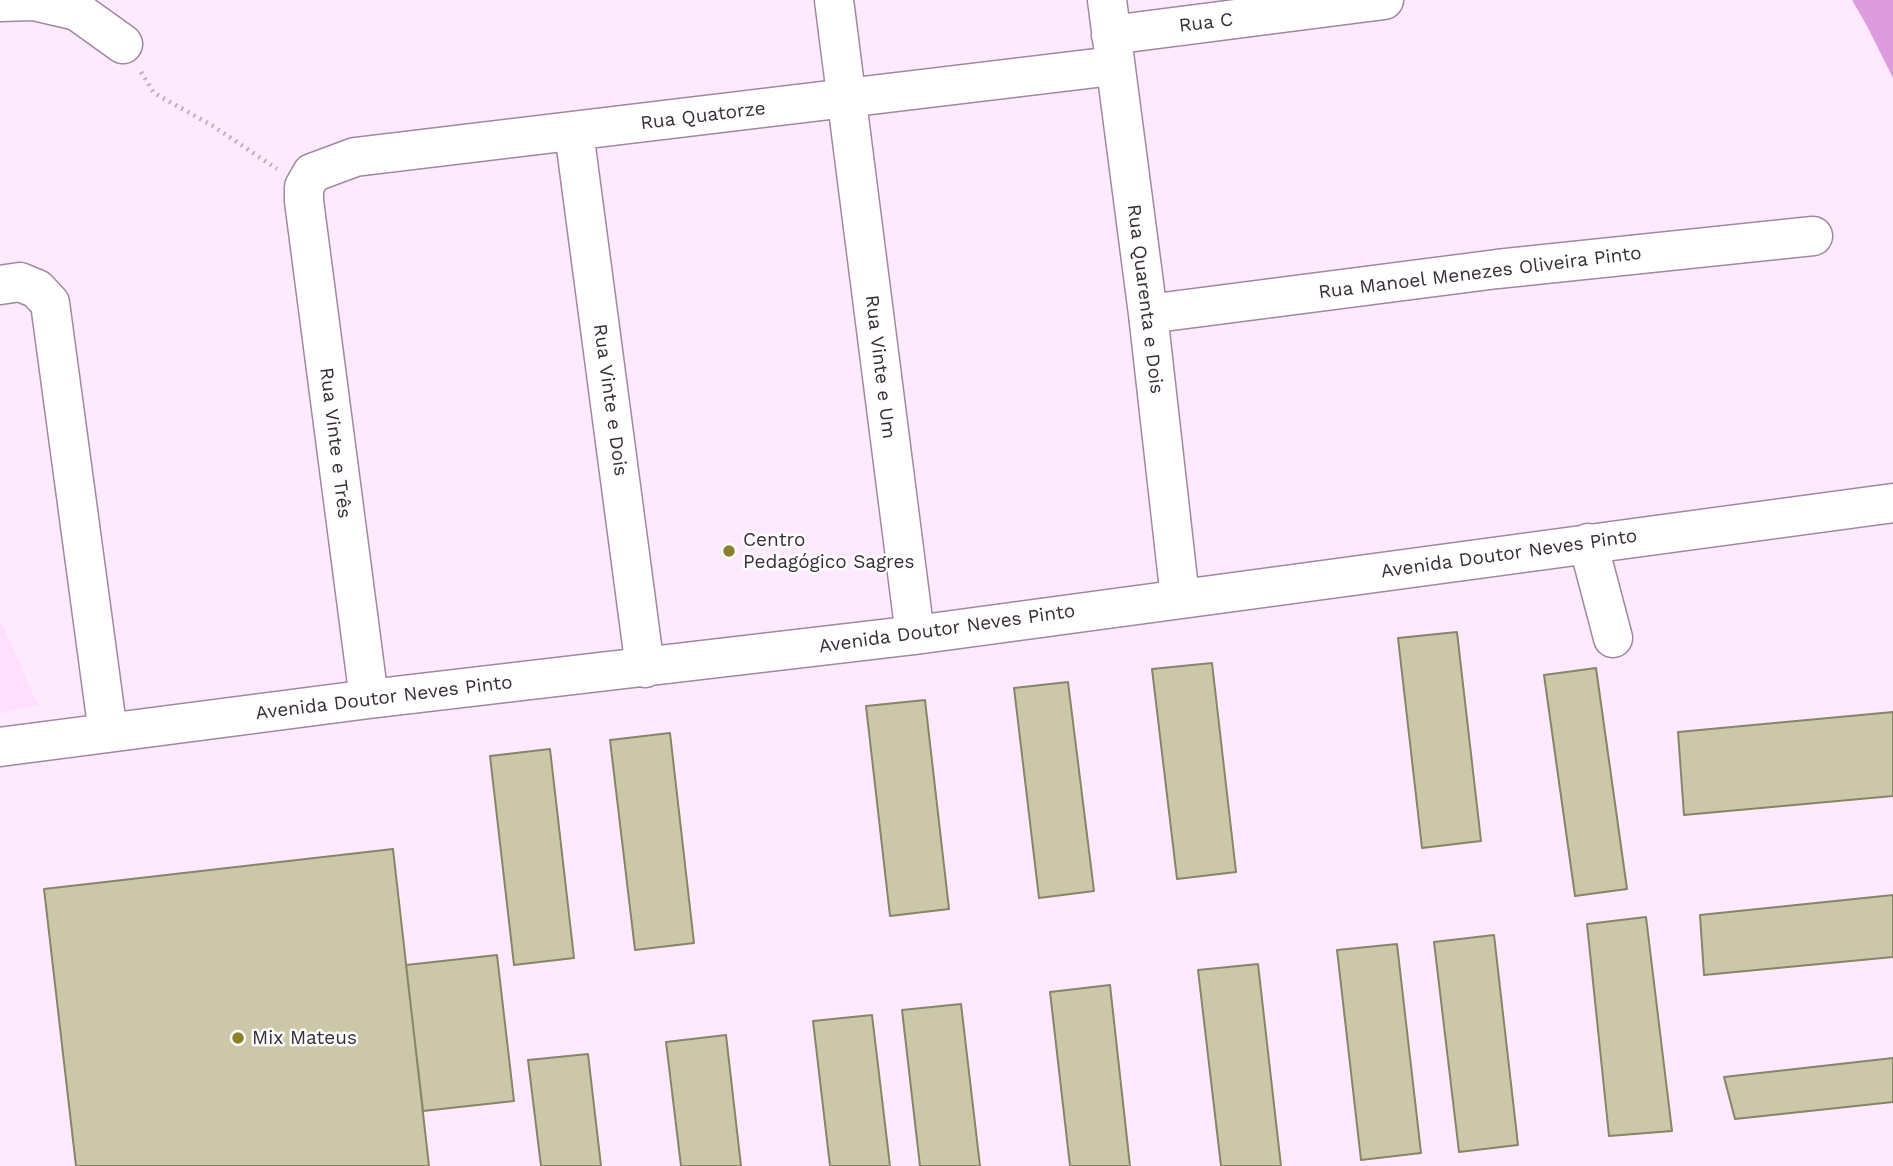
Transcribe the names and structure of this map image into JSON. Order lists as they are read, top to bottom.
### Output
{
  "streets": {
    "street": [
      "Rua C",
      "Rua Quatorze",
      "Rua Manoel Menezes Oliveira Pinto",
      "Rua Quarenta e Dois",
      "Rua Vinte e Um",
      "Rua Vinte e Dois",
      "Rua Vinte e Três",
      "Avenida Doutor Neves Pinto"
    ]
  },
  "crossings": [
    ["Rua C", "Rua Quatorze"],
    ["Rua C", "Rua Quarenta e Dois"],
    ["Rua Quatorze", "Rua Quarenta e Dois"],
    ["Rua Quatorze", "Rua Vinte e Um"],
    ["Rua Quatorze", "Rua Vinte e Dois"],
    ["Rua Quatorze", "Rua Vinte e Três"],
    ["Rua Manoel Menezes Oliveira Pinto", "Rua Quarenta e Dois"],
    ["Rua Quarenta e Dois", "Avenida Doutor Neves Pinto"],
    ["Rua Vinte e Um", "Avenida Doutor Neves Pinto"],
    ["Rua Vinte e Dois", "Avenida Doutor Neves Pinto"],
    ["Rua Vinte e Três", "Avenida Doutor Neves Pinto"]
  ],
  "places": ["Centro Pedagógico Sagres", "Mix Mateus"]
}
